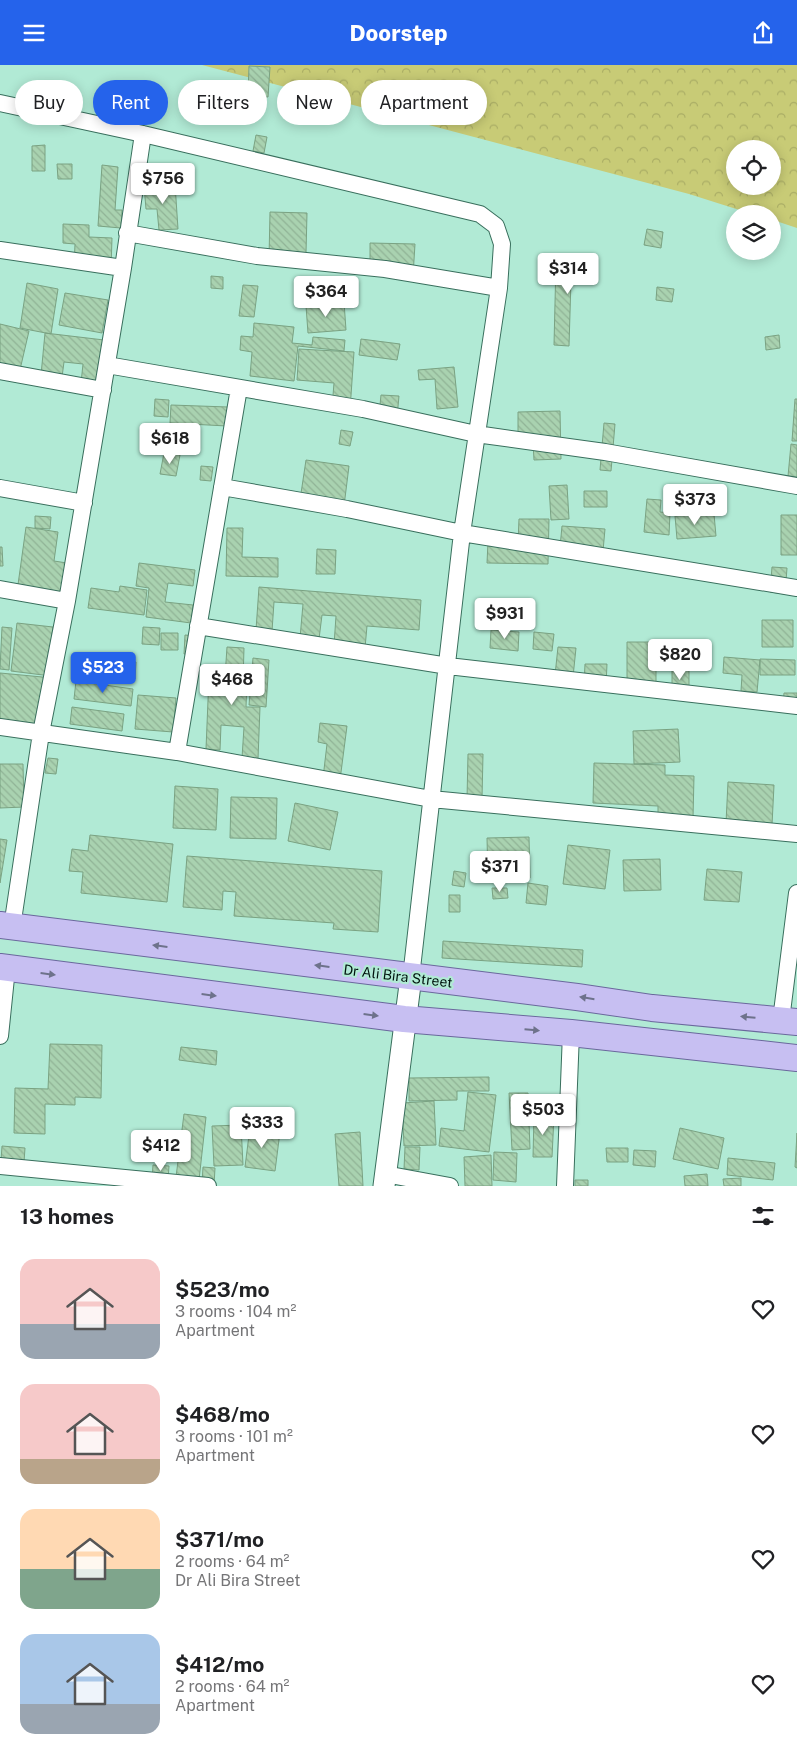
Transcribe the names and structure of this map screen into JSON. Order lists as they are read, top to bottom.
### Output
{
  "streets": {
    "main road": ["Dr Ali Bira Street"]
  },
  "page": {
    "header": "Doorstep",
    "chip": [
      "Buy",
      "Rent",
      "Filters",
      "New",
      "Apartment"
    ],
    "price": [
      "$756",
      "$314",
      "$364",
      "$618",
      "$373",
      "$931",
      "$820",
      "$523",
      "$468",
      "$371",
      "$503",
      "$333",
      "$412"
    ],
    "heading": "13 homes",
    "list": [
      {
        "name": "$523/mo",
        "note": "3 rooms · 104 m² · Apartment"
      },
      {
        "name": "$468/mo",
        "note": "3 rooms · 101 m² · Apartment"
      },
      {
        "name": "$371/mo",
        "note": "2 rooms · 64 m² · Dr Ali Bira Street"
      },
      {
        "name": "$412/mo",
        "note": "2 rooms · 64 m² · Apartment"
      }
    ]
  }
}
